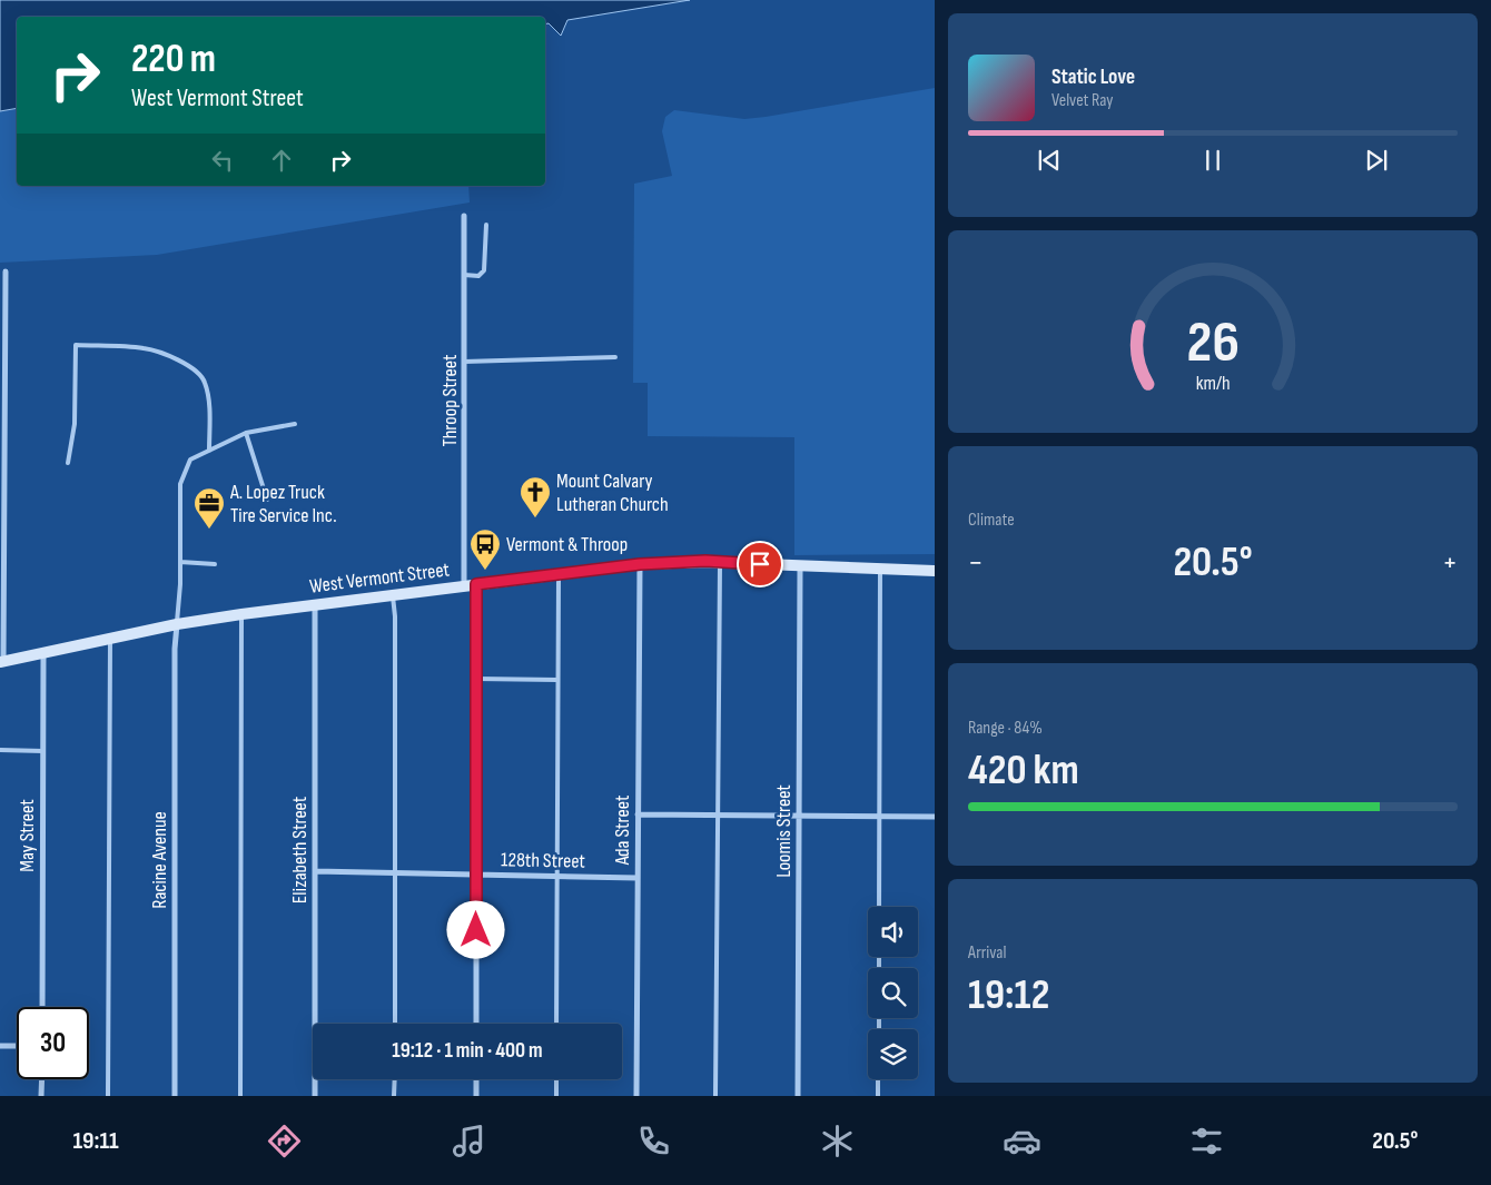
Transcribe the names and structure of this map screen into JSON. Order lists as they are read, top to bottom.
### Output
{
  "streets": {
    "street": [
      "Throop Street",
      "West Vermont Street",
      "Ada Street",
      "Loomis Street",
      "May Street",
      "Elizabeth Street",
      "Racine Avenue",
      "128th Street"
    ]
  },
  "crossings": [
    ["Throop Street", "West Vermont Street"],
    ["Throop Street", "128th Street"],
    ["West Vermont Street", "Ada Street"],
    ["West Vermont Street", "Loomis Street"],
    ["West Vermont Street", "May Street"],
    ["West Vermont Street", "Elizabeth Street"],
    ["West Vermont Street", "Racine Avenue"],
    ["Ada Street", "128th Street"],
    ["Elizabeth Street", "128th Street"]
  ],
  "places": {
    "church": ["Mount Calvary Lutheran Church"],
    "office": ["A. Lopez Truck Tire Service Inc."],
    "bus stop": ["Vermont & Throop"]
  },
  "page": {
    "turn": ["220 m", "West Vermont Street"],
    "song": ["Static Love", "Velvet Ray"],
    "tile": [
      "Climate",
      ["Range · 84%", "420 km"],
      ["Arrival", "19:12"]
    ],
    "heat": ["−", "20.5°", "+"],
    "limit": "30",
    "trip": "19:12 · 1 min · 400 m",
    "tabs": ["19:11", "20.5°"],
    "gauge": ["26", "km/h"]
  }
}
